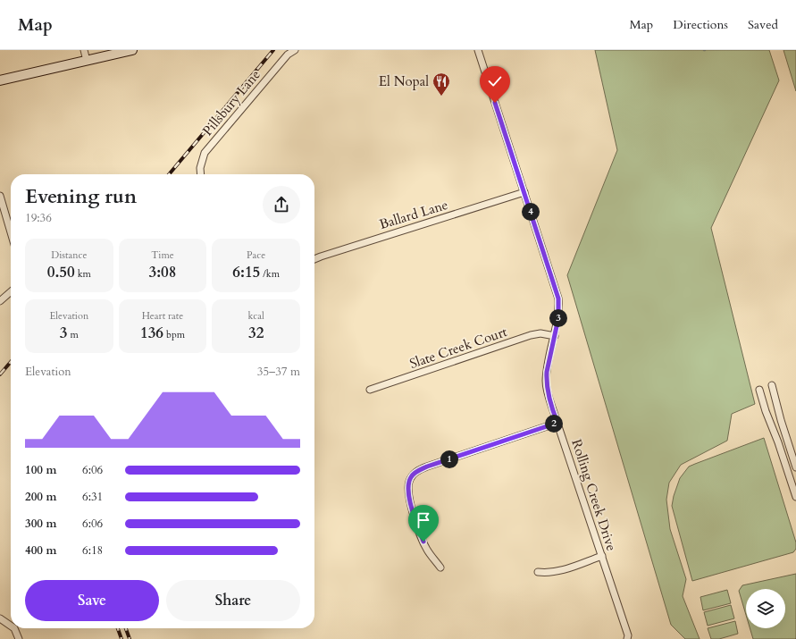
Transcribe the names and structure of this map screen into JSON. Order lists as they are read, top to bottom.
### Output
{
  "streets": {
    "street": [
      "Pillsbury Lane",
      "Ballard Lane",
      "Slate Creek Court",
      "Rolling Creek Drive"
    ]
  },
  "crossings": [
    ["Ballard Lane", "Rolling Creek Drive"],
    ["Slate Creek Court", "Rolling Creek Drive"]
  ],
  "places": {
    "restaurant": ["El Nopal"]
  },
  "page": {
    "header": "Map",
    "nav": ["Map", "Directions", "Saved"],
    "heading": ["Evening run", "19:36"],
    "pins": [
      "4",
      "3",
      "2",
      "1"
    ],
    "stats": [
      ["Distance", "0.50 km"],
      ["Time", "3:08"],
      ["Pace", "6:15 /km"],
      ["Elevation", "3 m"],
      ["Heart rate", "136 bpm"],
      ["kcal", "32"]
    ],
    "chart": ["Elevation", "35–37 m"],
    "list": [
      {
        "name": "100 m",
        "note": "6:06"
      },
      {
        "name": "200 m",
        "note": "6:31"
      },
      {
        "name": "300 m",
        "note": "6:06"
      },
      {
        "name": "400 m",
        "note": "6:18"
      }
    ],
    "buttons": ["Save", "Share"]
  }
}
